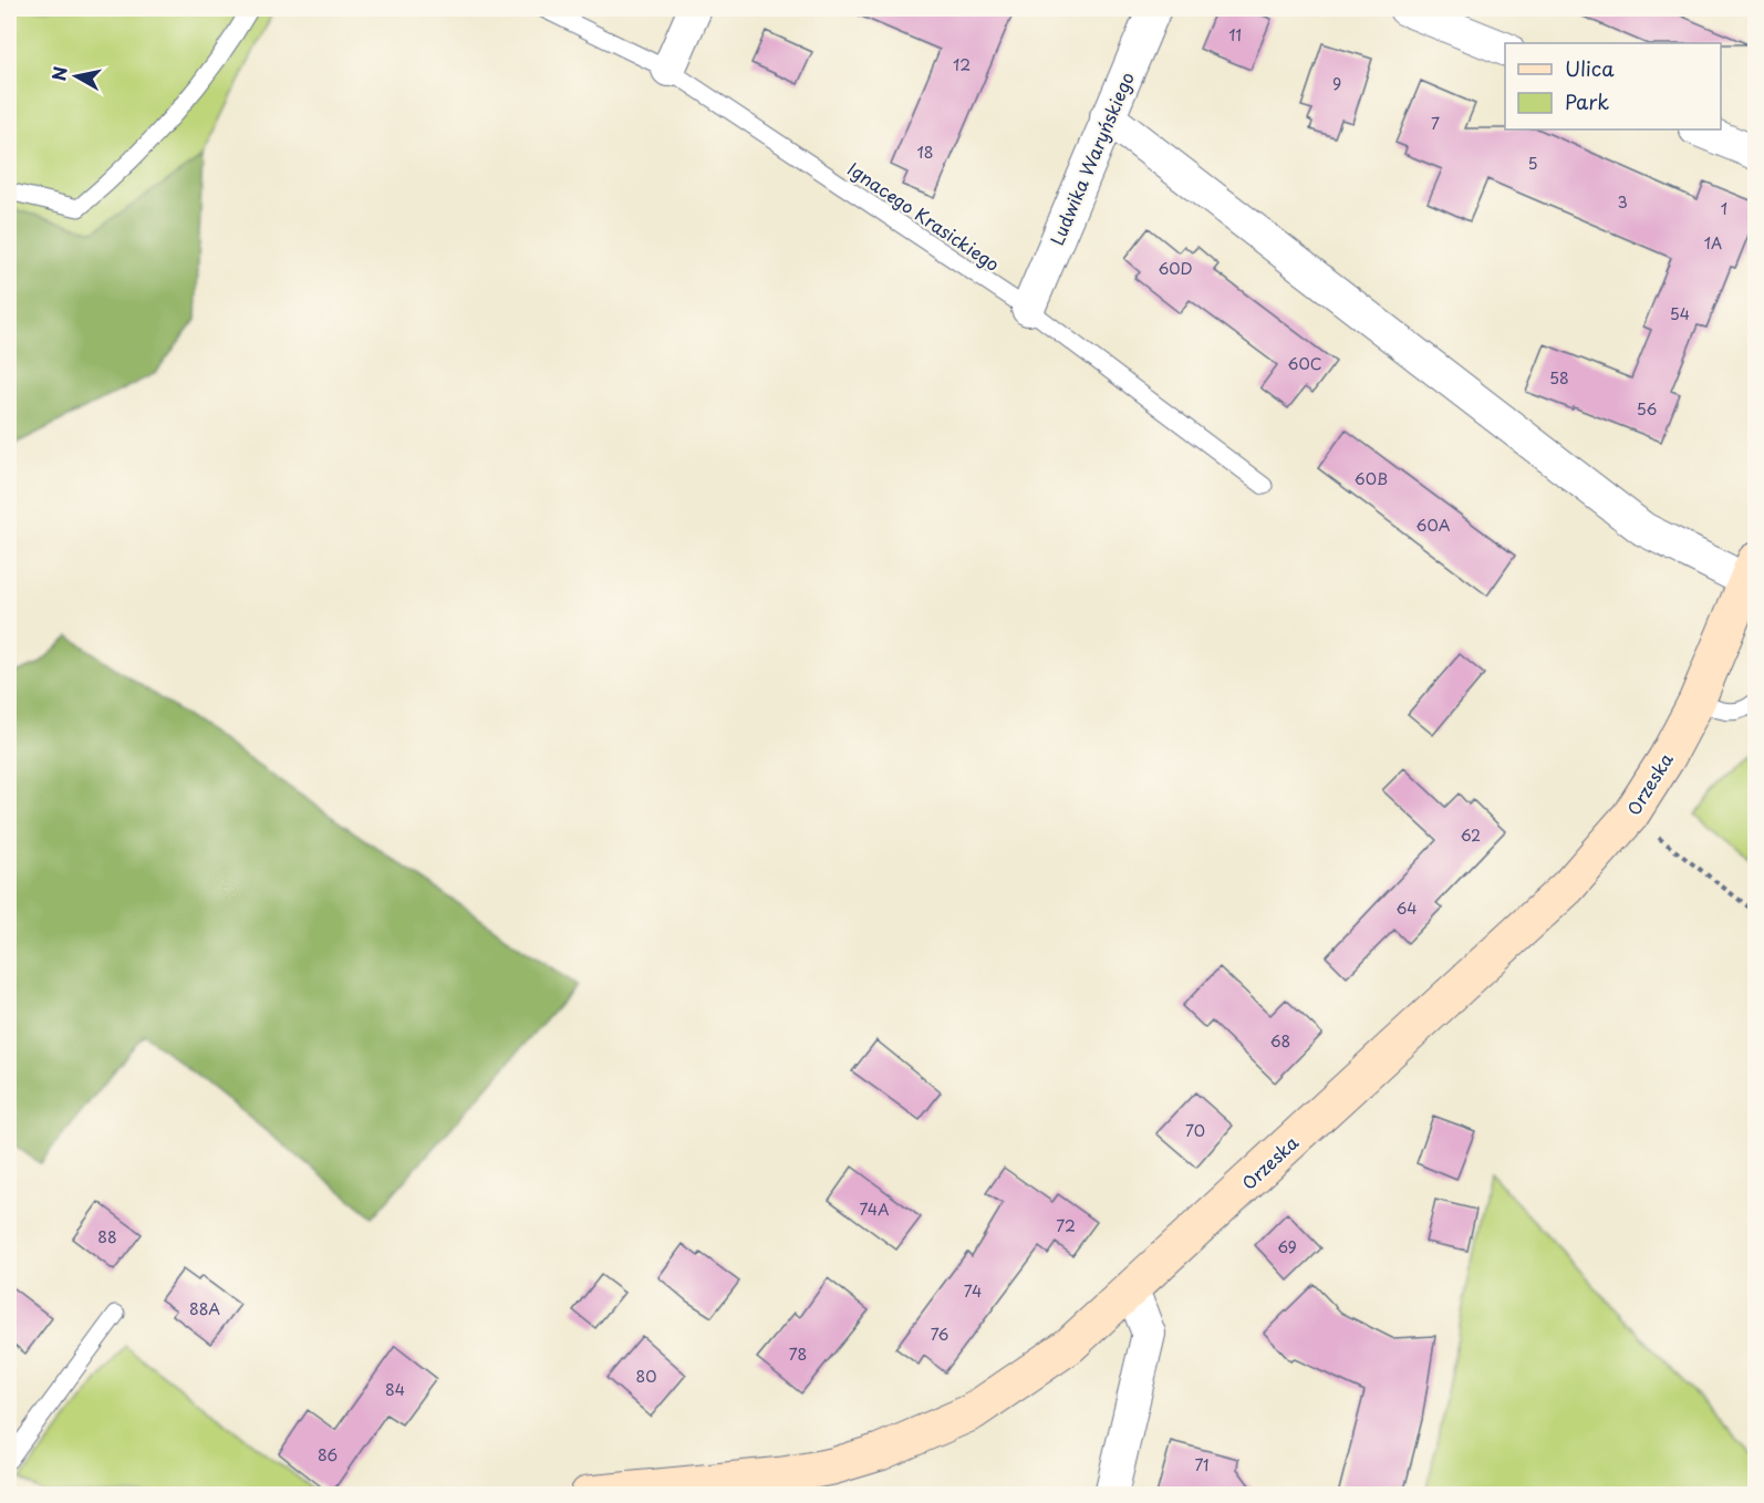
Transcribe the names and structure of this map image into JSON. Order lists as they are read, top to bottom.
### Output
{
  "streets": {
    "street": ["Ludwika Waryńskiego", "Orzeska"],
    "lane": ["Ignacego Krasickiego"]
  },
  "crossings": [
    ["Ludwika Waryńskiego", "Ignacego Krasickiego"]
  ],
  "house_numbers": [
    "11",
    "12",
    "9",
    "7",
    "18",
    "5",
    "3",
    "1",
    "1A",
    "60D",
    "54",
    "60C",
    "58",
    "56",
    "60B",
    "60A",
    "62",
    "64",
    "68",
    "70",
    "74A",
    "72",
    "88",
    "69",
    "74",
    "88A",
    "76",
    "78",
    "80",
    "84",
    "86",
    "71"
  ],
  "legend": ["Ulica", "Park"],
  "north": "left"
}
